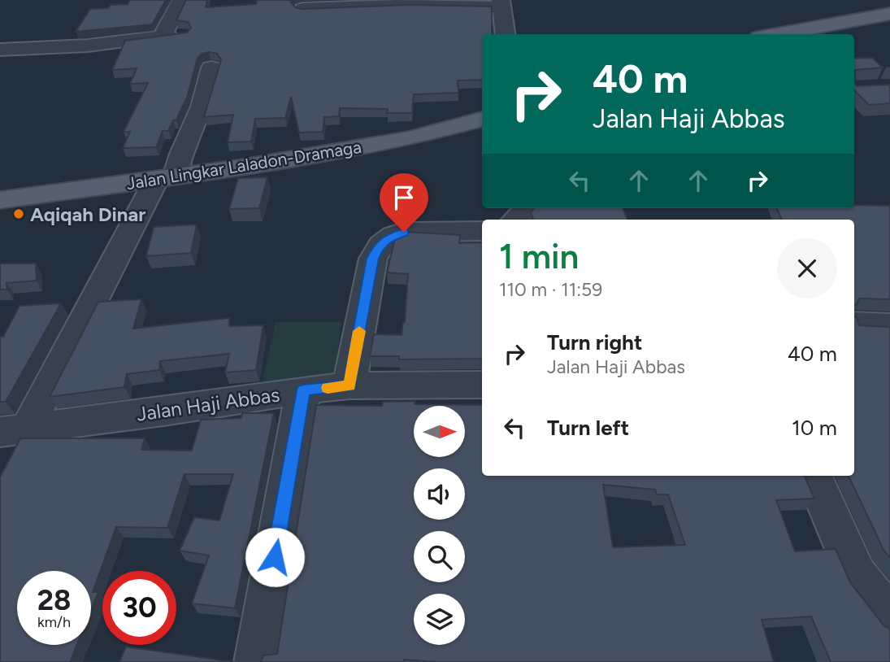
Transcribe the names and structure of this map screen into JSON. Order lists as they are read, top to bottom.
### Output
{
  "streets": {
    "main road": ["Jalan Lingkar Laladon-Dramaga"],
    "street": ["Jalan Haji Abbas"]
  },
  "places": ["Aqiqah Dinar"],
  "north": "right",
  "page": {
    "turn": ["40 m", "Jalan Haji Abbas"],
    "heading": ["1 min", "110 m · 11:59"],
    "list": [
      {
        "name": "Turn right",
        "note": "Jalan Haji Abbas",
        "value": "40 m"
      },
      {
        "name": "Turn left",
        "value": "10 m"
      }
    ],
    "speed": "28 km/h",
    "limit": "30"
  }
}
